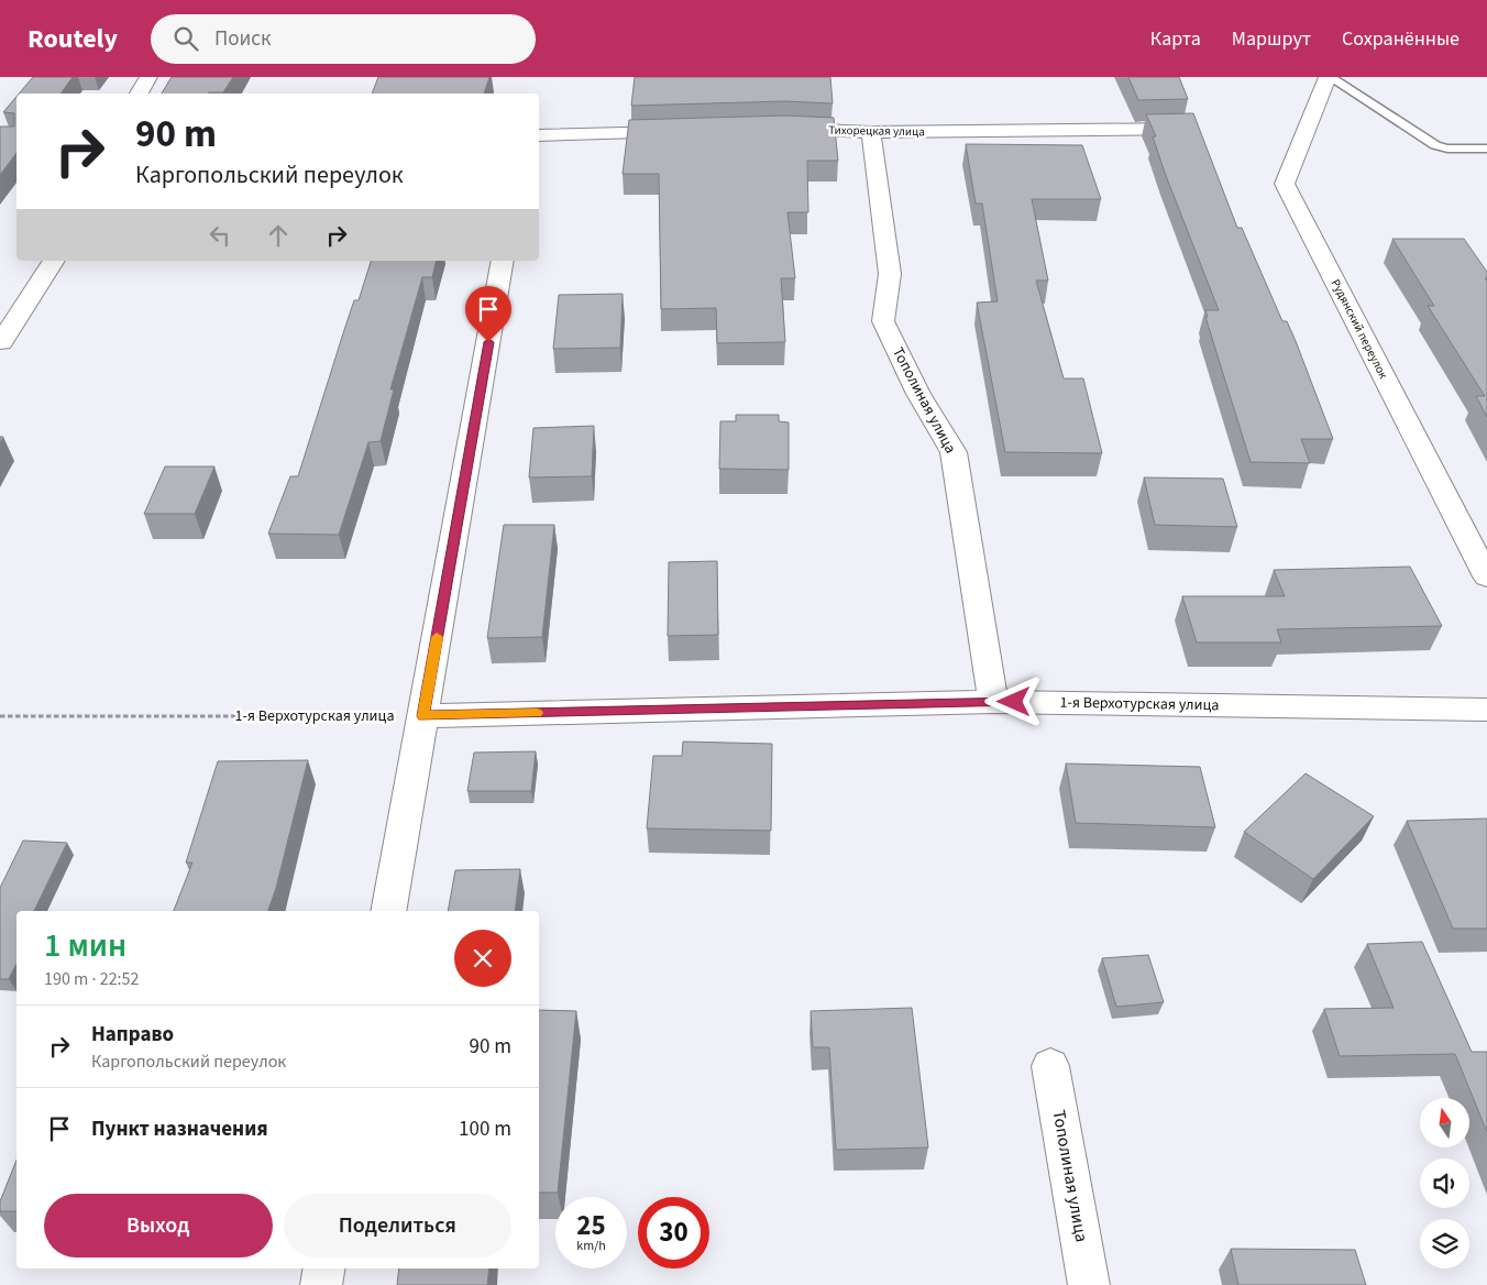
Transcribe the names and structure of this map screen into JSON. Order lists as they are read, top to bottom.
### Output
{
  "streets": {
    "street": [
      "Тихорецкая улица",
      "Рудянский переулок",
      "Тополиная улица",
      "1-я Верхотурская улица"
    ]
  },
  "crossings": [
    ["Тихорецкая улица", "Тополиная улица"],
    ["Тополиная улица", "1-я Верхотурская улица"]
  ],
  "north": "top",
  "page": {
    "header": "Routely",
    "search": "Поиск",
    "nav": ["Карта", "Маршрут", "Сохранённые"],
    "turn": ["90 m", "Каргопольский переулок"],
    "heading": ["1 мин", "190 m · 22:52"],
    "list": [
      {
        "name": "Направо",
        "note": "Каргопольский переулок",
        "value": "90 m"
      },
      {
        "name": "Пункт назначения",
        "value": "100 m"
      }
    ],
    "buttons": ["Выход", "Поделиться"],
    "speed": "25 km/h",
    "limit": "30"
  }
}
